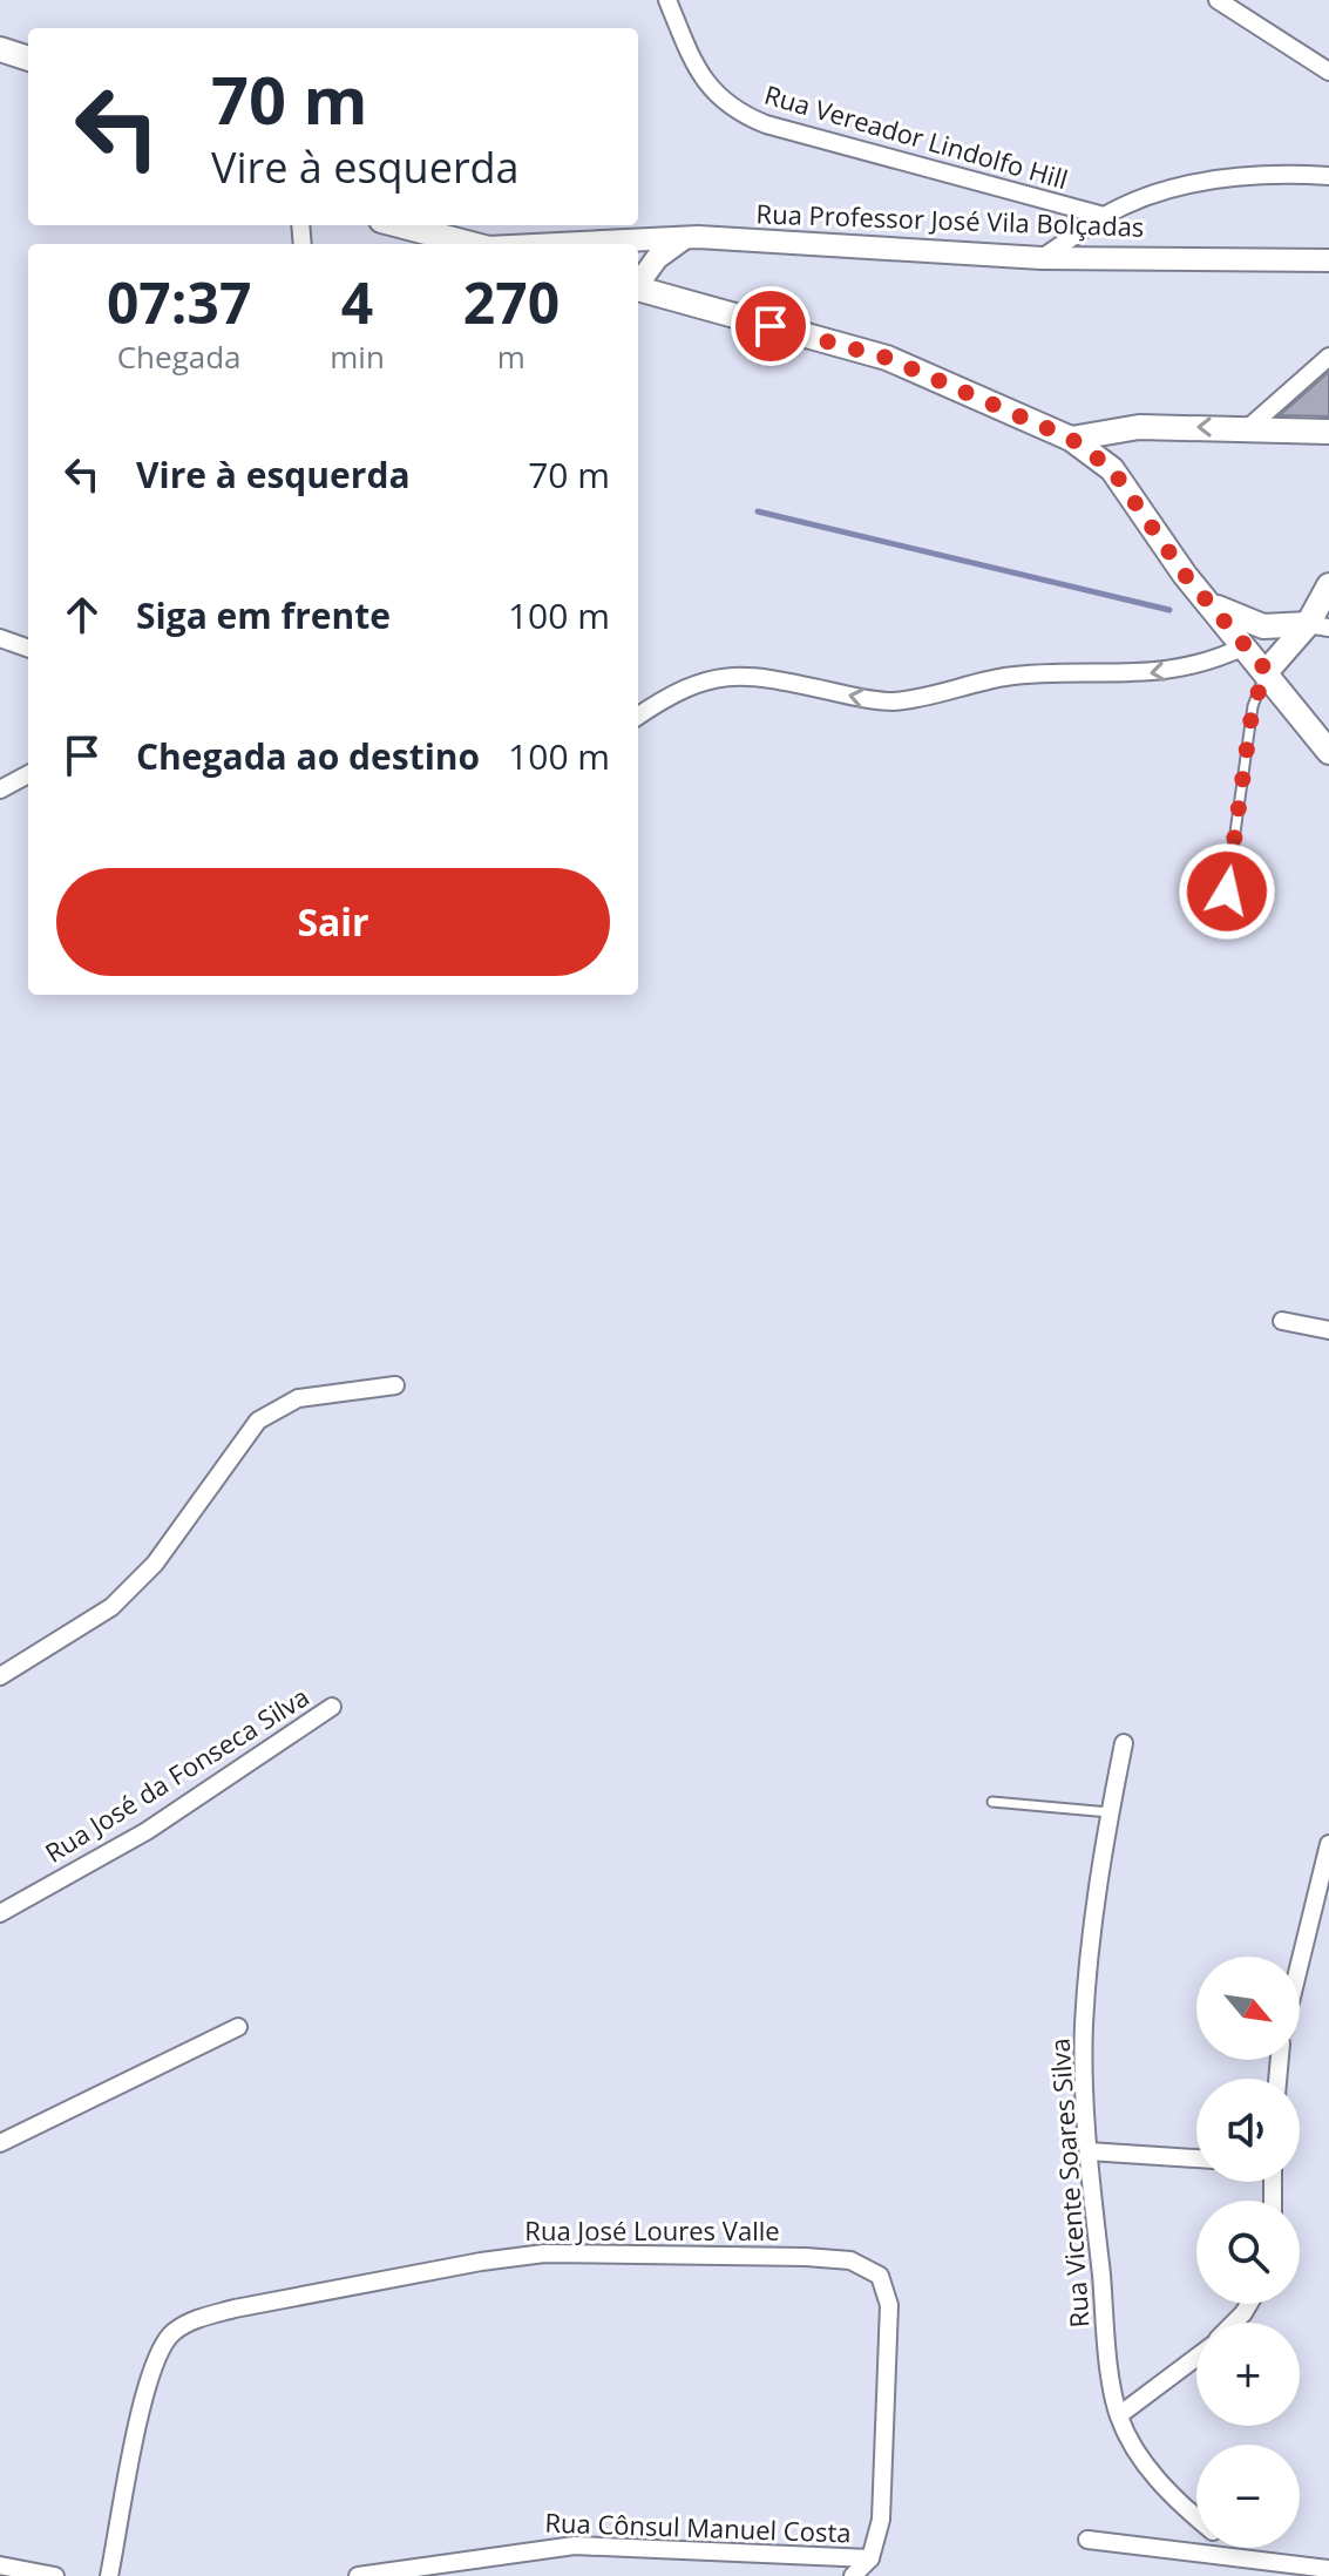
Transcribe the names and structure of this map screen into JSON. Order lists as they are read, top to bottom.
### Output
{
  "streets": {
    "street": [
      "Rua Vereador Lindolfo Hill",
      "Rua Professor José Vila Bolçadas",
      "Rua José da Fonseca Silva",
      "Rua Vicente Soares Silva",
      "Rua José Loures Valle",
      "Rua Cônsul Manuel Costa"
    ]
  },
  "crossings": [
    ["Rua José Loures Valle", "Rua Cônsul Manuel Costa"]
  ],
  "north": "bottom right",
  "page": {
    "turn": ["70 m", "Vire à esquerda"],
    "eta": [
      "07:37",
      "Chegada",
      "4",
      "min",
      "270",
      "m"
    ],
    "list": [
      {
        "name": "Vire à esquerda",
        "value": "70 m"
      },
      {
        "name": "Siga em frente",
        "value": "100 m"
      },
      {
        "name": "Chegada ao destino",
        "value": "100 m"
      }
    ],
    "buttons": "Sair",
    "map_buttons": ["+", "−"]
  }
}
